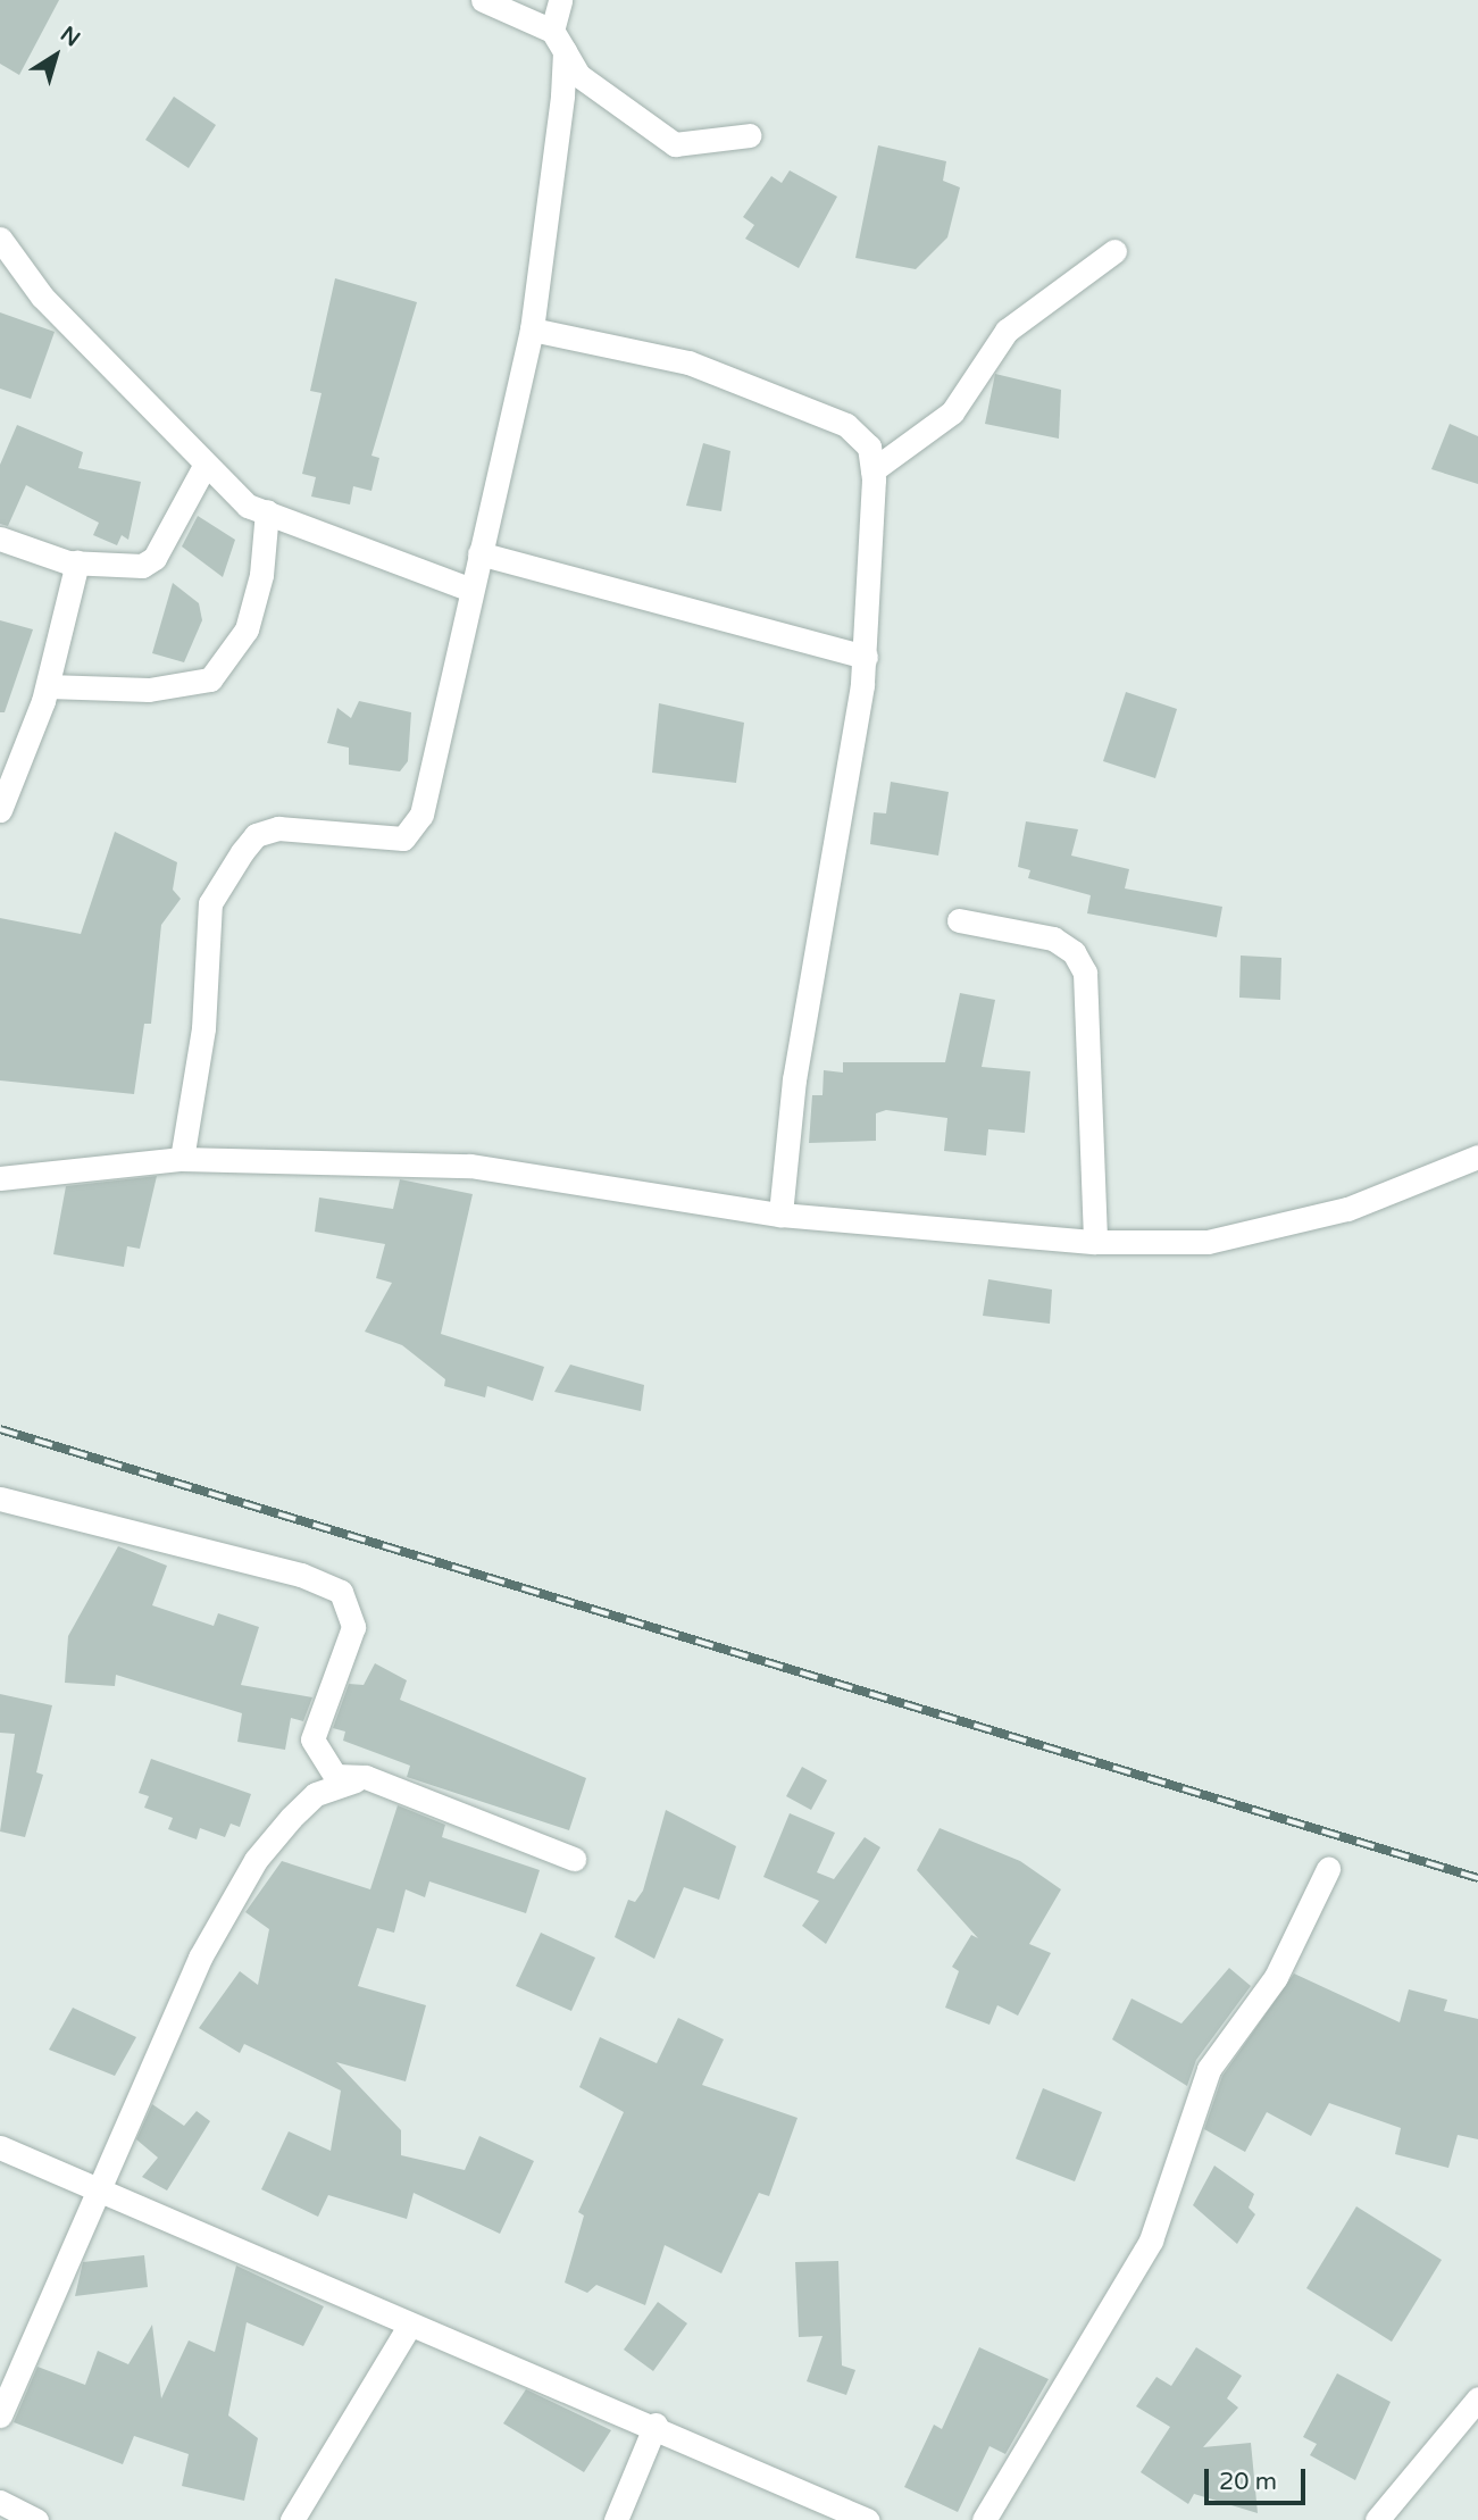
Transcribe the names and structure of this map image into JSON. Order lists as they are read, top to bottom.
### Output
{
  "scale_bar": "20 m",
  "north": "top right"
}
